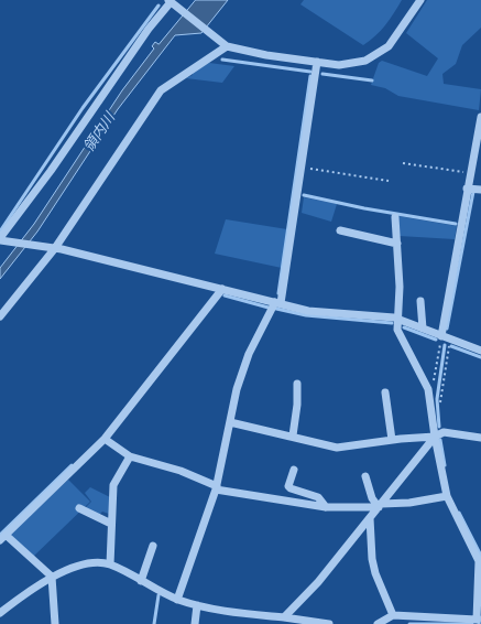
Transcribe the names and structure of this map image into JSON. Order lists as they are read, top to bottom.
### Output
{
  "water": ["領内川"]
}
